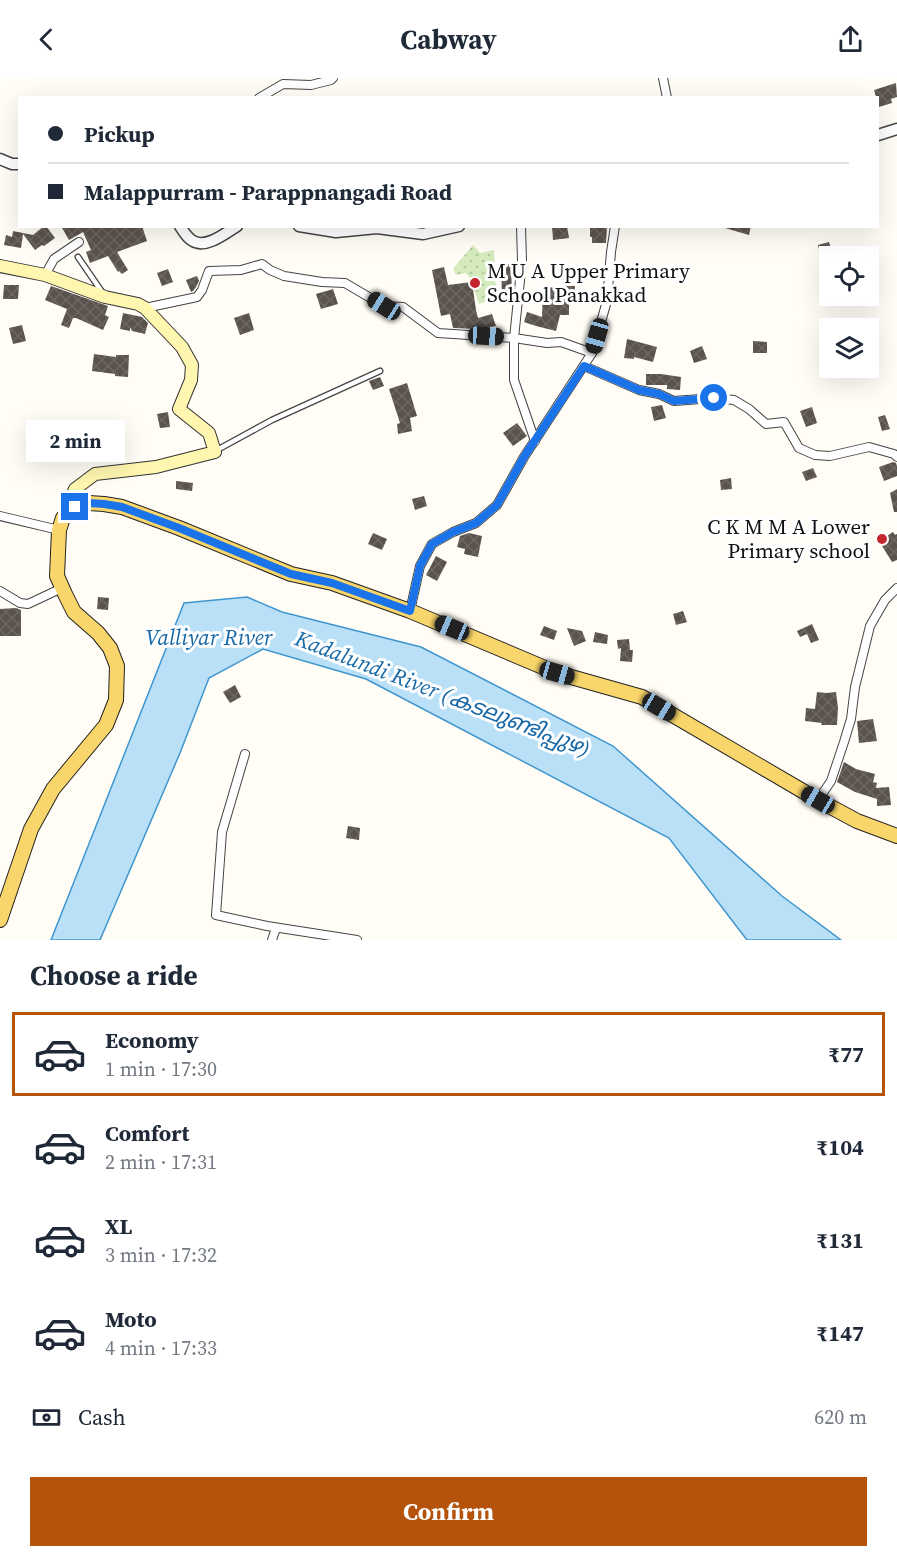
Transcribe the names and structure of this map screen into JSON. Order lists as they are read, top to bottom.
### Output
{
  "water": ["Valliyar River", "Kadalundi River (കടലുണ്ടിപ്പുഴ)"],
  "places": ["M U A Upper Primary School Panakkad", "C K M M A Lower Primary school"],
  "page": {
    "header": "Cabway",
    "banner": ["Pickup", "Malappurram - Parappnangadi Road"],
    "bubble": "2 min",
    "heading": "Choose a ride",
    "list": [
      {
        "name": "Economy",
        "note": "1 min · 17:30",
        "value": "₹77"
      },
      {
        "name": "Comfort",
        "note": "2 min · 17:31",
        "value": "₹104"
      },
      {
        "name": "XL",
        "note": "3 min · 17:32",
        "value": "₹131"
      },
      {
        "name": "Moto",
        "note": "4 min · 17:33",
        "value": "₹147"
      }
    ],
    "pay": ["Cash", "620 m"],
    "buttons": "Confirm"
  }
}
